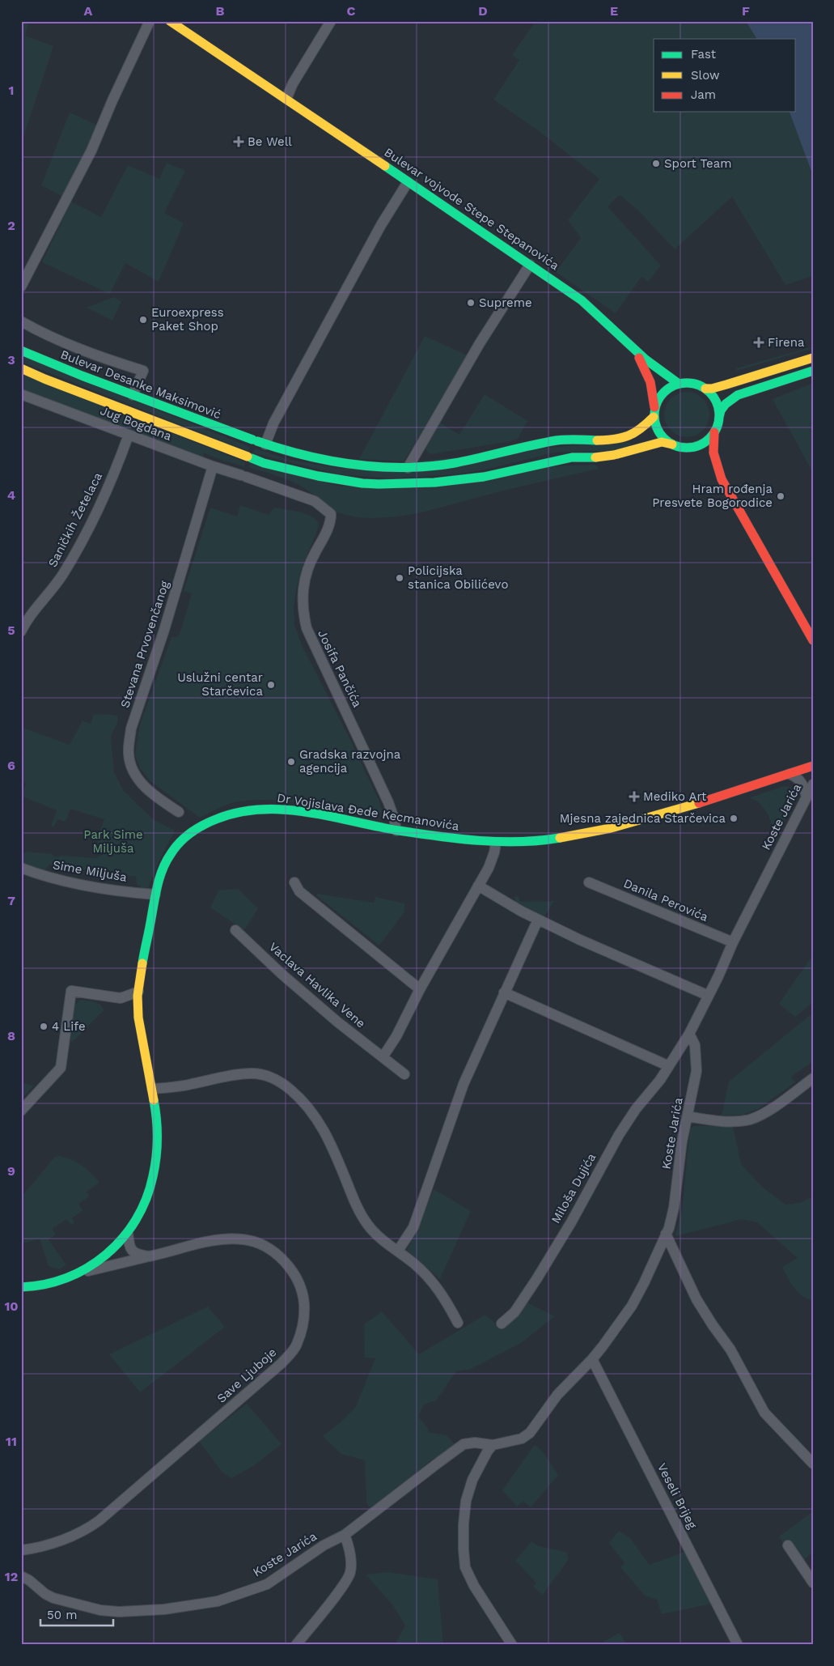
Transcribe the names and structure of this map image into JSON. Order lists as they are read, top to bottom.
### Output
{
  "streets": {
    "main road": ["Bulevar vojvode Stepe Stepanovića", "Bulevar Desanke Maksimović", "Dr Vojislava Đede Kecmanovića"],
    "street": [
      "Jug Bogdana",
      "Saničkih Žetelaca",
      "Stevana Prvovenčanog",
      "Josifa Pančića",
      "Koste Jarića",
      "Sime Miljuša",
      "Danila Perovića",
      "Vaclava Havlika Vene",
      "Miloša Dujića",
      "Save Ljuboje",
      "Veseli Brijeg"
    ]
  },
  "crossings": [
    ["Bulevar vojvode Stepe Stepanovića", "Bulevar Desanke Maksimović"],
    ["Jug Bogdana", "Saničkih Žetelaca"],
    ["Jug Bogdana", "Stevana Prvovenčanog"],
    ["Jug Bogdana", "Josifa Pančića"],
    ["Josifa Pančića", "Dr Vojislava Đede Kecmanovića"],
    ["Dr Vojislava Đede Kecmanovića", "Sime Miljuša"],
    ["Dr Vojislava Đede Kecmanovića", "Save Ljuboje"],
    ["Koste Jarića", "Danila Perovića"],
    ["Koste Jarića", "Miloša Dujića"],
    ["Koste Jarića", "Veseli Brijeg"]
  ],
  "parks": ["Park Sime Miljuša"],
  "places": {
    "health": ["Be Well", "Firena", "Mediko Art"],
    "other": [
      "Sport Team",
      "Supreme",
      "Euroexpress Paket Shop",
      "Hram rođenja Presvete Bogorodice",
      "Policijska stanica Obilićevo",
      "Uslužni centar Starčevica",
      "Gradska razvojna agencija",
      "Mjesna zajednica Starčevica",
      "4 Life"
    ]
  },
  "legend": ["Fast", "Slow", "Jam"],
  "scale_bar": "50 m",
  "grid": {
    "columns": [
      "A",
      "B",
      "C",
      "D",
      "E",
      "F"
    ],
    "rows": [
      "1",
      "2",
      "3",
      "4",
      "5",
      "6",
      "7",
      "8",
      "9",
      "10",
      "11",
      "12"
    ]
  }
}
